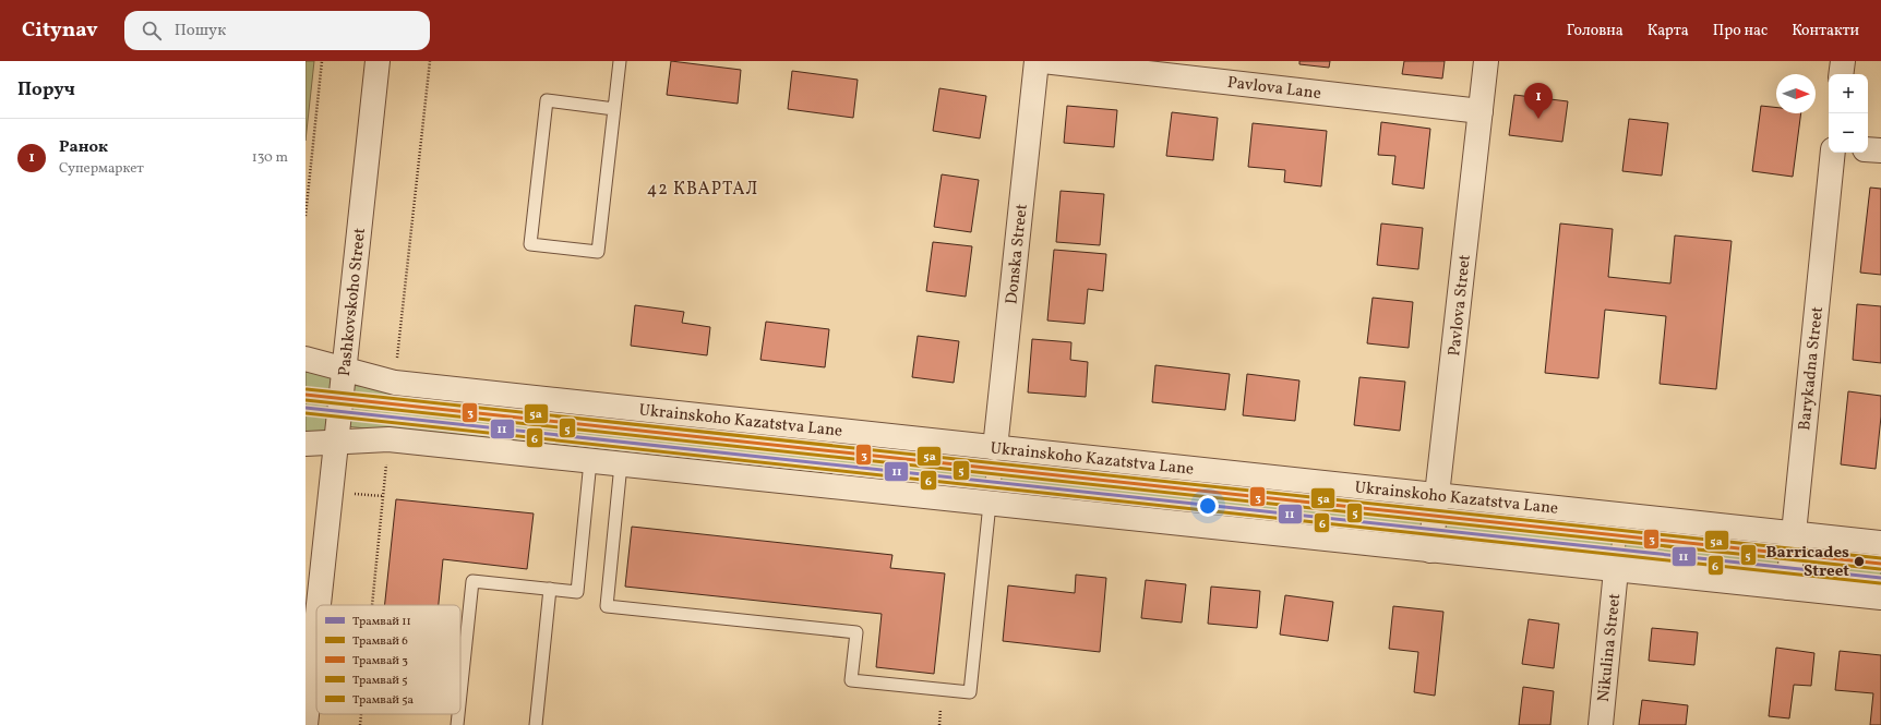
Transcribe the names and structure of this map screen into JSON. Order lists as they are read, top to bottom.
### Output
{
  "streets": {
    "street": [
      "Pavlova Lane",
      "Donska Street",
      "Pashkovskoho Street",
      "Pavlova Street",
      "Barykadna Street",
      "Ukrainskoho Kazatstva Lane",
      "Nikulina Street"
    ]
  },
  "crossings": [
    ["Pavlova Lane", "Pavlova Street"],
    ["Donska Street", "Ukrainskoho Kazatstva Lane"],
    ["Pashkovskoho Street", "Ukrainskoho Kazatstva Lane"],
    ["Pavlova Street", "Ukrainskoho Kazatstva Lane"],
    ["Barykadna Street", "Ukrainskoho Kazatstva Lane"]
  ],
  "districts": ["42 КВАРТАЛ"],
  "places": ["Barricades Street"],
  "lines": [
    "tram line 5а",
    "tram line 3",
    "tram line 5",
    "tram line 11",
    "tram line 6"
  ],
  "legend": [
    "Трамвай 11",
    "Трамвай 6",
    "Трамвай 3",
    "Трамвай 5",
    "Трамвай 5а"
  ],
  "north": "right",
  "page": {
    "header": "Citynav",
    "search": "Пошук",
    "nav": [
      "Головна",
      "Карта",
      "Про нас",
      "Контакти"
    ],
    "heading": "Поруч",
    "map_buttons": ["+", "−"],
    "pins": "1",
    "list": [
      {
        "mark": "1",
        "name": "Ранок",
        "note": "Супермаркет",
        "value": "130 m"
      }
    ]
  }
}
